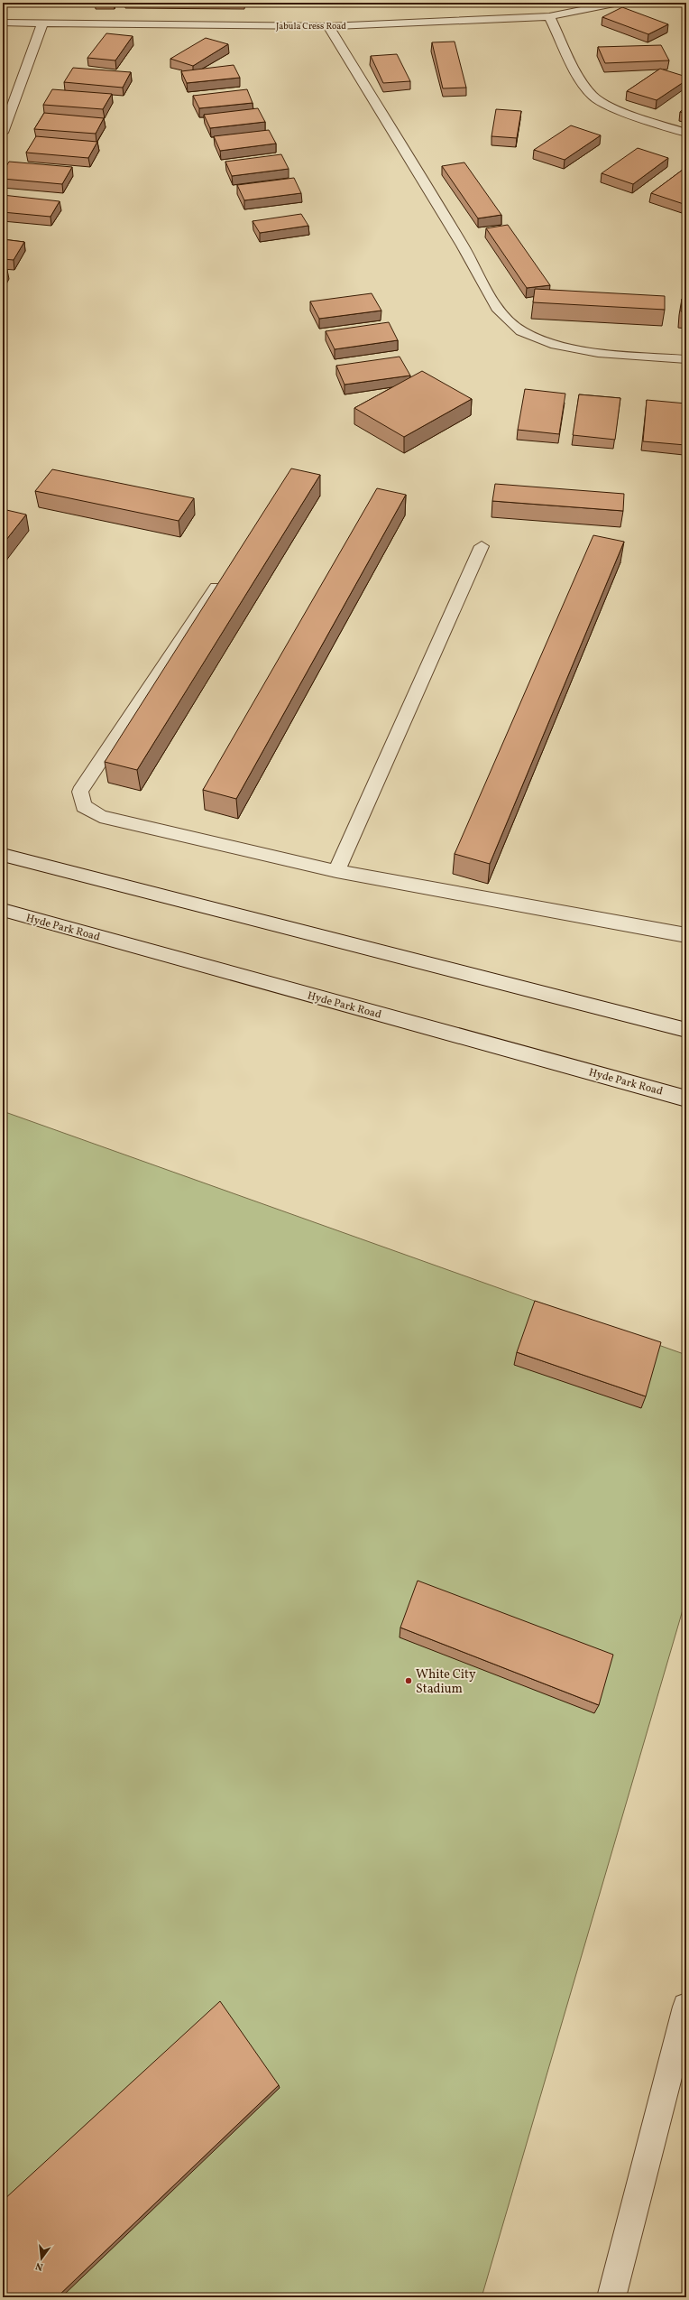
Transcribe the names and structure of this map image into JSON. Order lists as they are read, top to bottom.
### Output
{
  "streets": {
    "street": ["Jabula Cress Road", "Hyde Park Road"]
  },
  "places": ["White City Stadium"],
  "north": "bottom"
}
